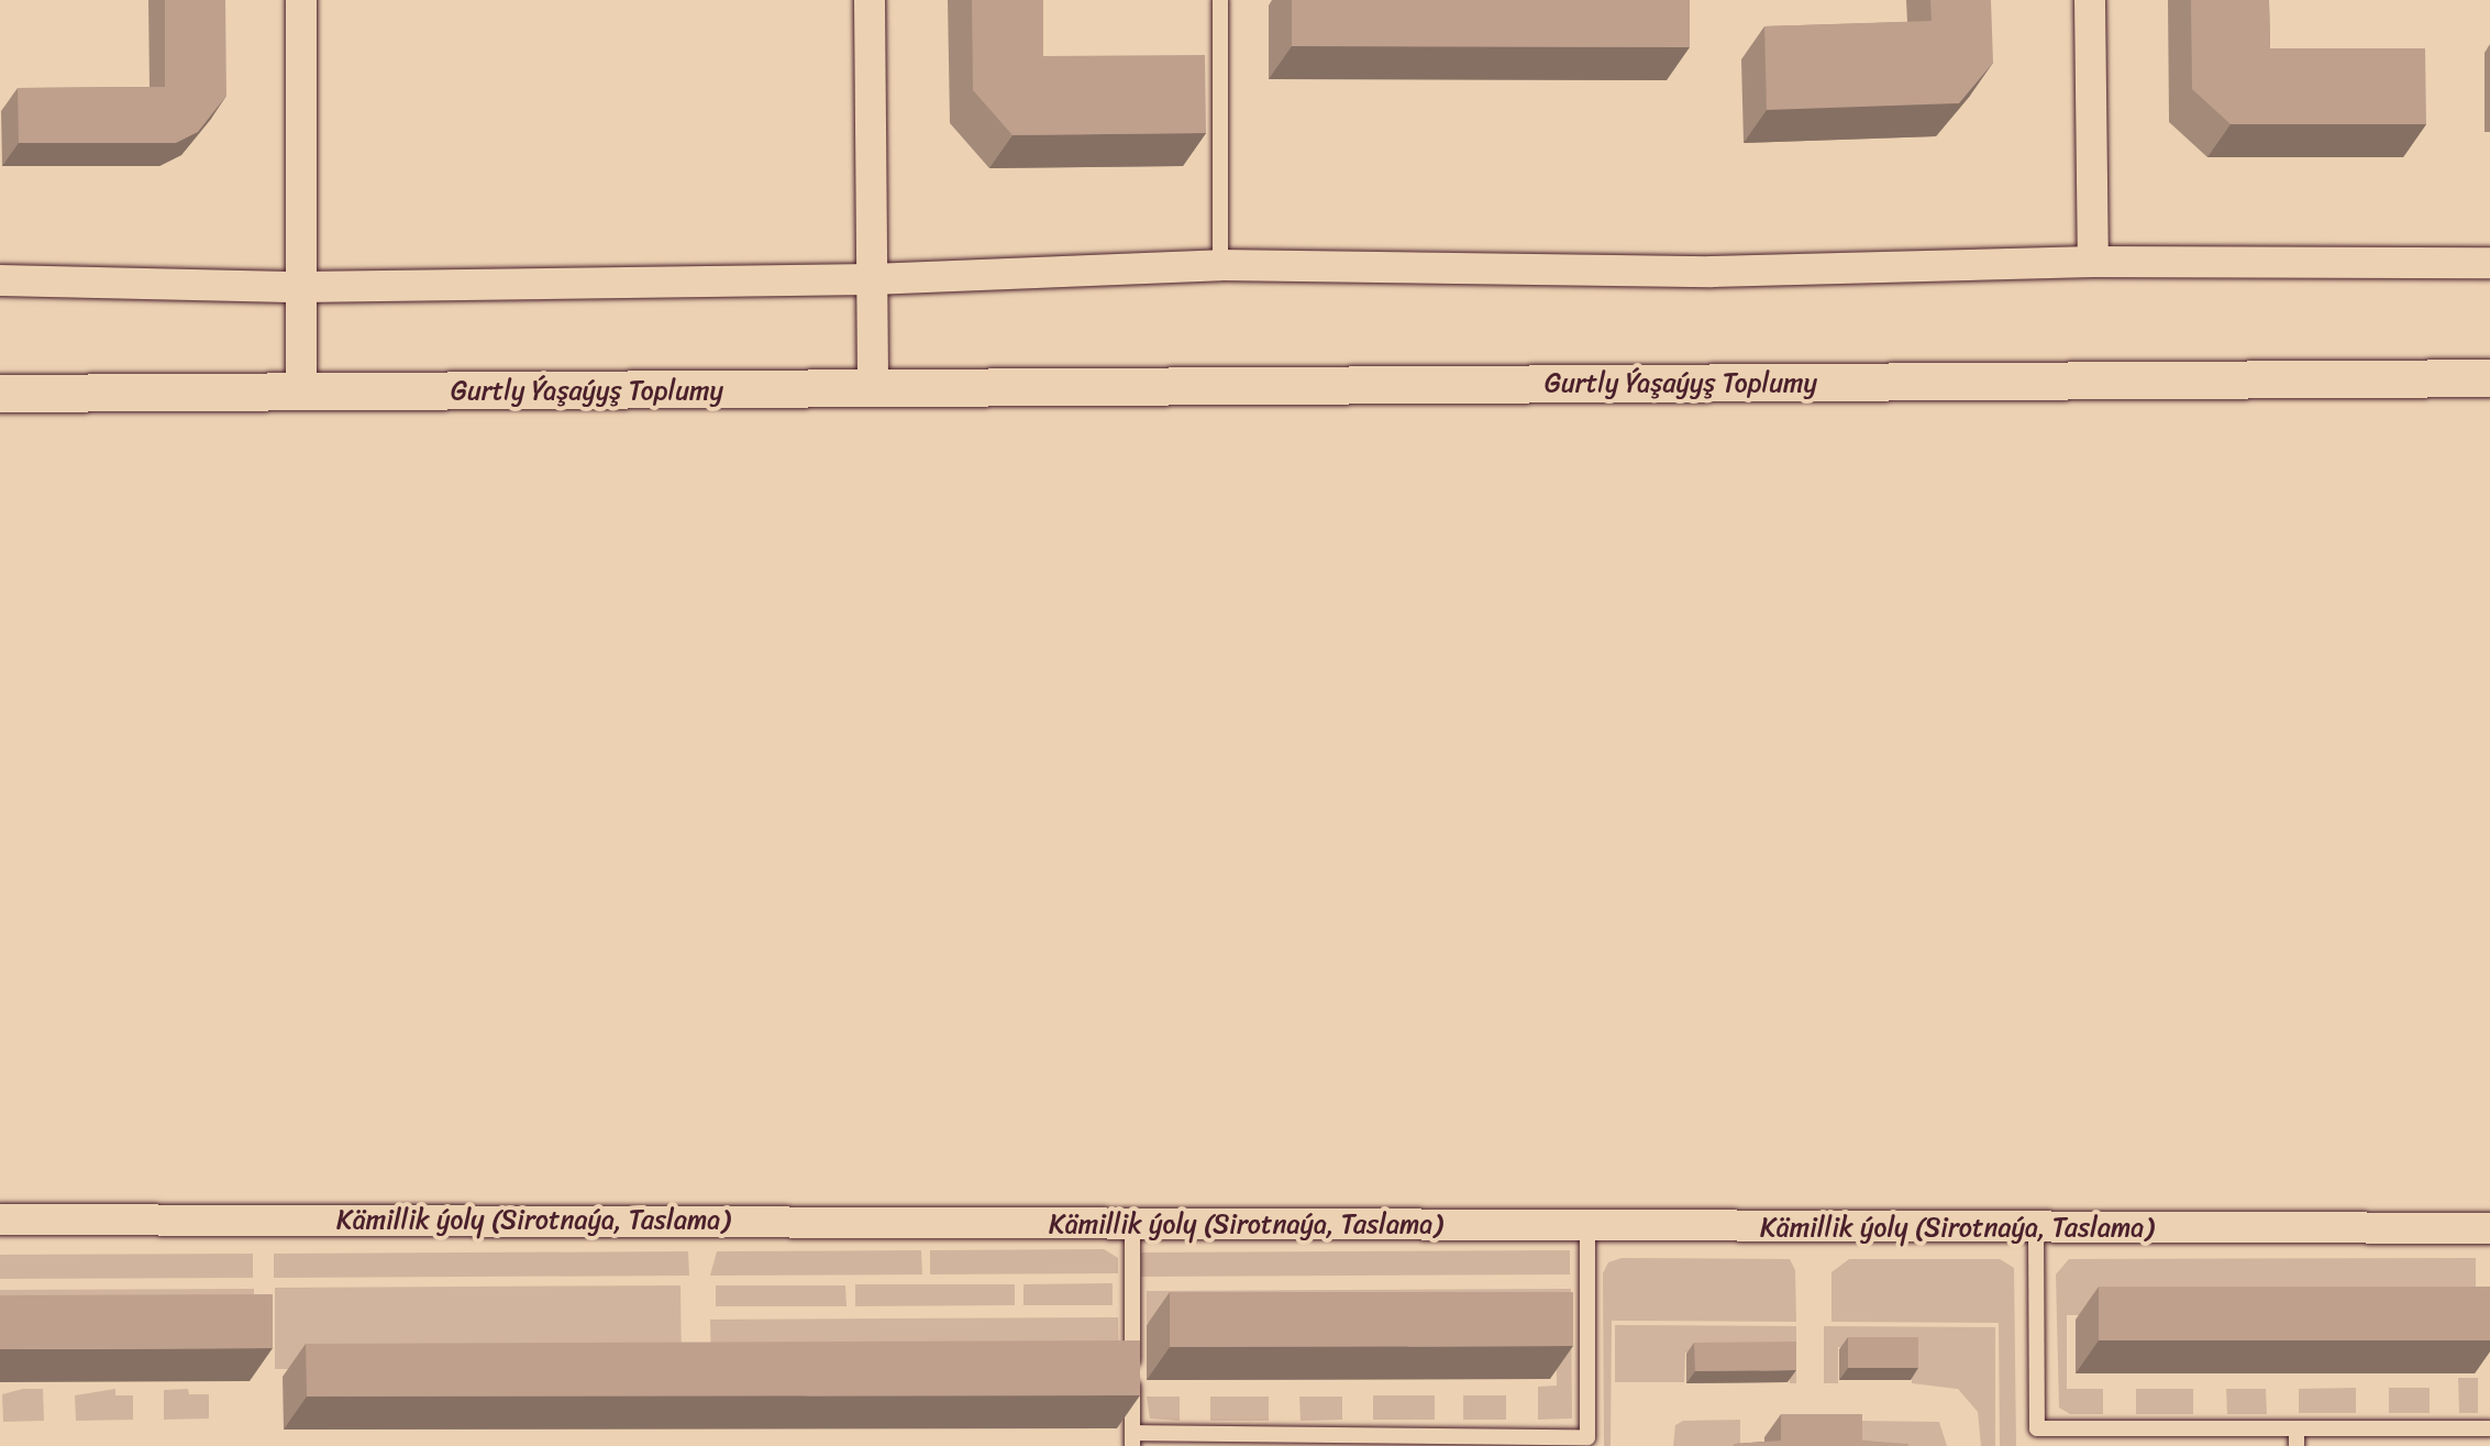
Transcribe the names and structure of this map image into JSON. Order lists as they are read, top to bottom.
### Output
{
  "streets": {
    "street": ["Gurtly Ýaşaýyş Toplumy", "Kämillik ýoly (Sirotnaýa, Taslama)"]
  }
}
